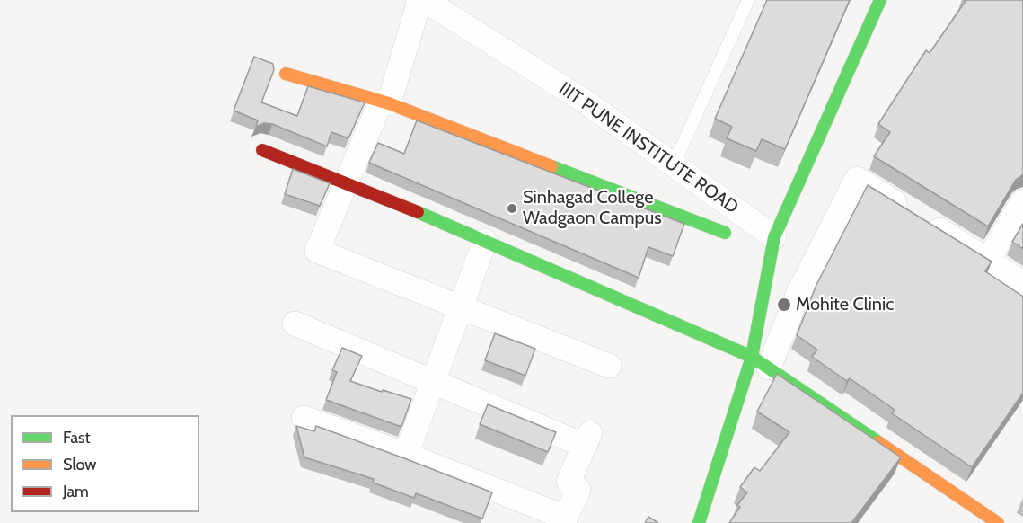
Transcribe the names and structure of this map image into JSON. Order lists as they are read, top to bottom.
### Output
{
  "streets": {
    "street": ["IIIT PUNE INSTITUTE ROAD"]
  },
  "places": ["Sinhagad College Wadgaon Campus", "Mohite Clinic"],
  "legend": ["Fast", "Slow", "Jam"]
}
